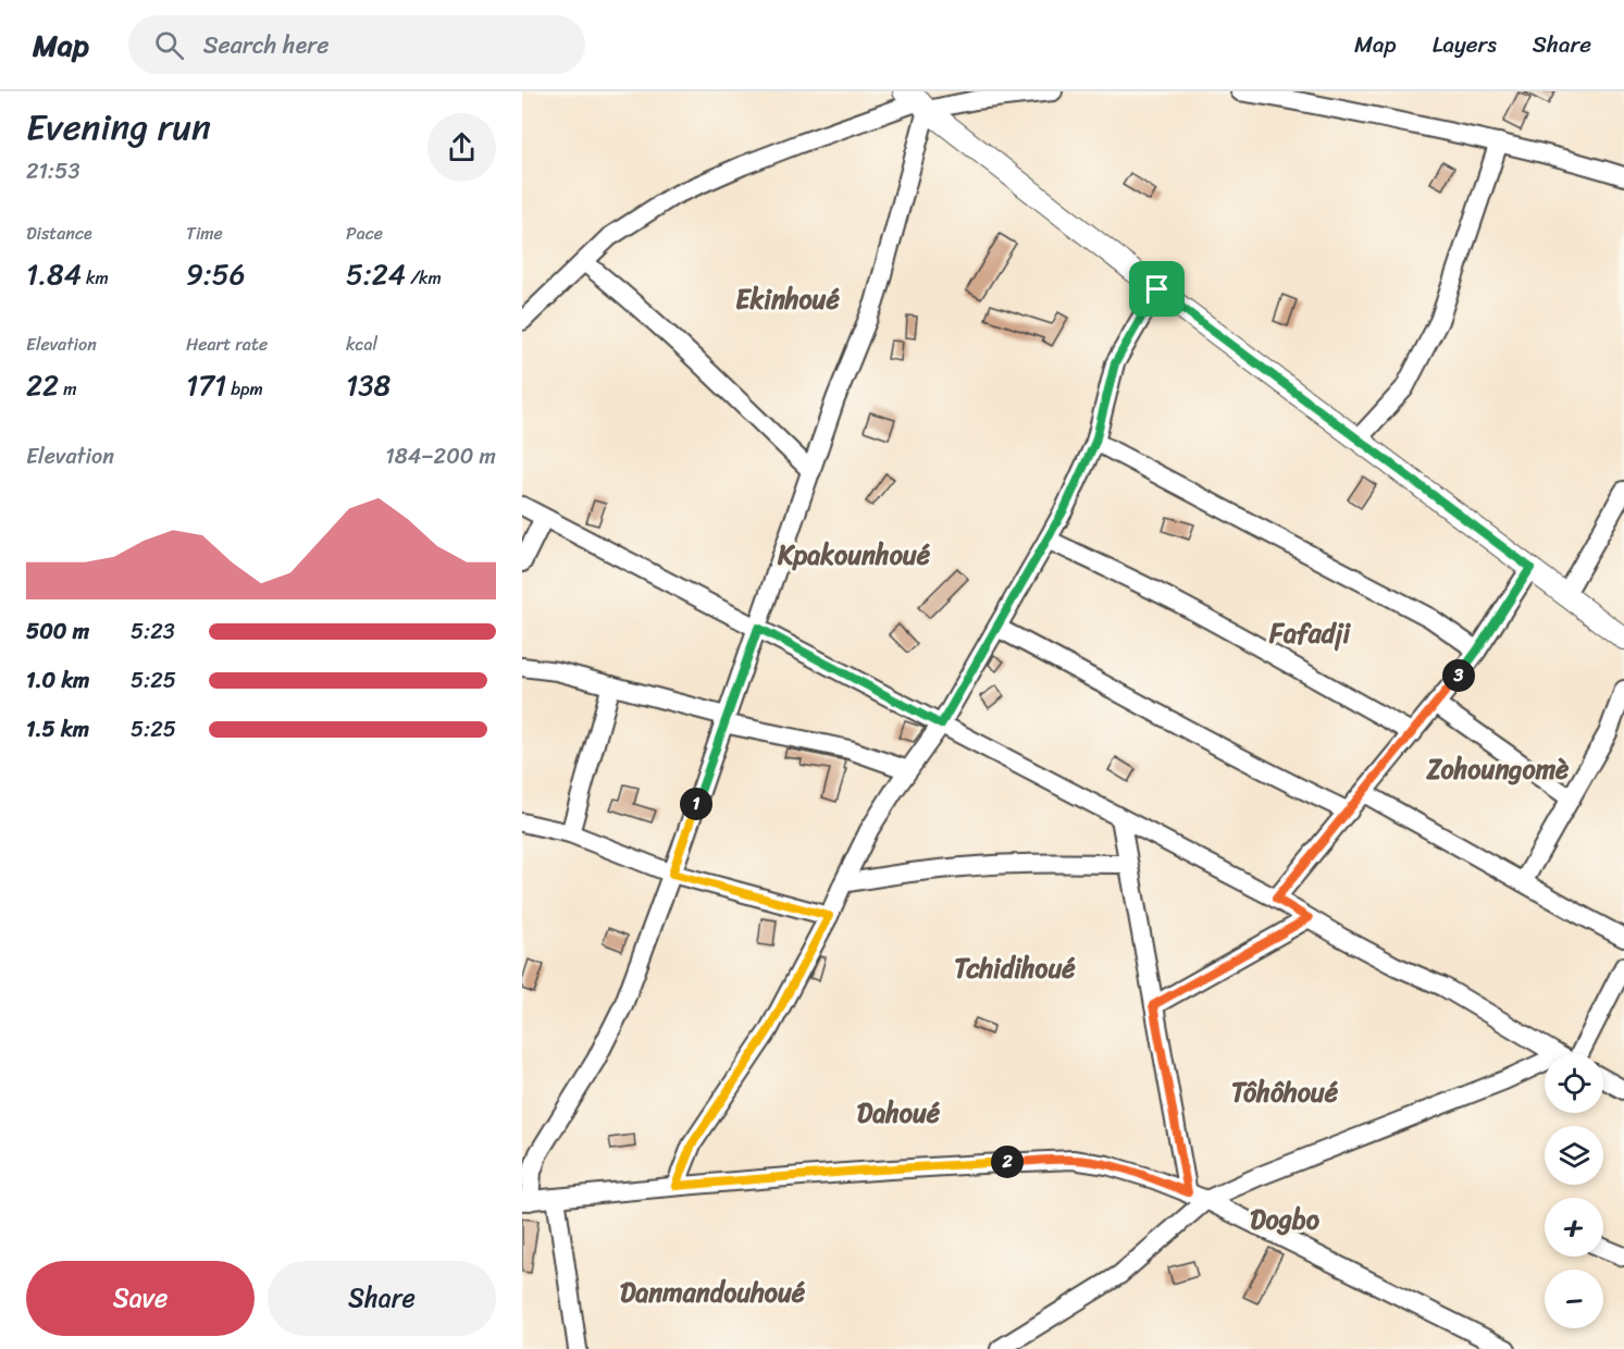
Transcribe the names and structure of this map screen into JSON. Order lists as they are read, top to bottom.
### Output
{
  "districts": [
    "Ekinhoué",
    "Kpakounhoué",
    "Fafadji",
    "Zohoungomè",
    "Tchidihoué",
    "Tôhôhoué",
    "Dahoué",
    "Dogbo",
    "Danmandouhoué"
  ],
  "page": {
    "header": "Map",
    "search": "Search here",
    "nav": ["Map", "Layers", "Share"],
    "heading": ["Evening run", "21:53"],
    "stats": [
      ["Distance", "1.84 km"],
      ["Time", "9:56"],
      ["Pace", "5:24 /km"],
      ["Elevation", "22 m"],
      ["Heart rate", "171 bpm"],
      ["kcal", "138"]
    ],
    "chart": ["Elevation", "184–200 m"],
    "list": [
      {
        "name": "500 m",
        "note": "5:23"
      },
      {
        "name": "1.0 km",
        "note": "5:25"
      },
      {
        "name": "1.5 km",
        "note": "5:25"
      }
    ],
    "pins": ["3", "1", "2"],
    "map_buttons": ["+", "−"],
    "buttons": ["Save", "Share"]
  }
}
